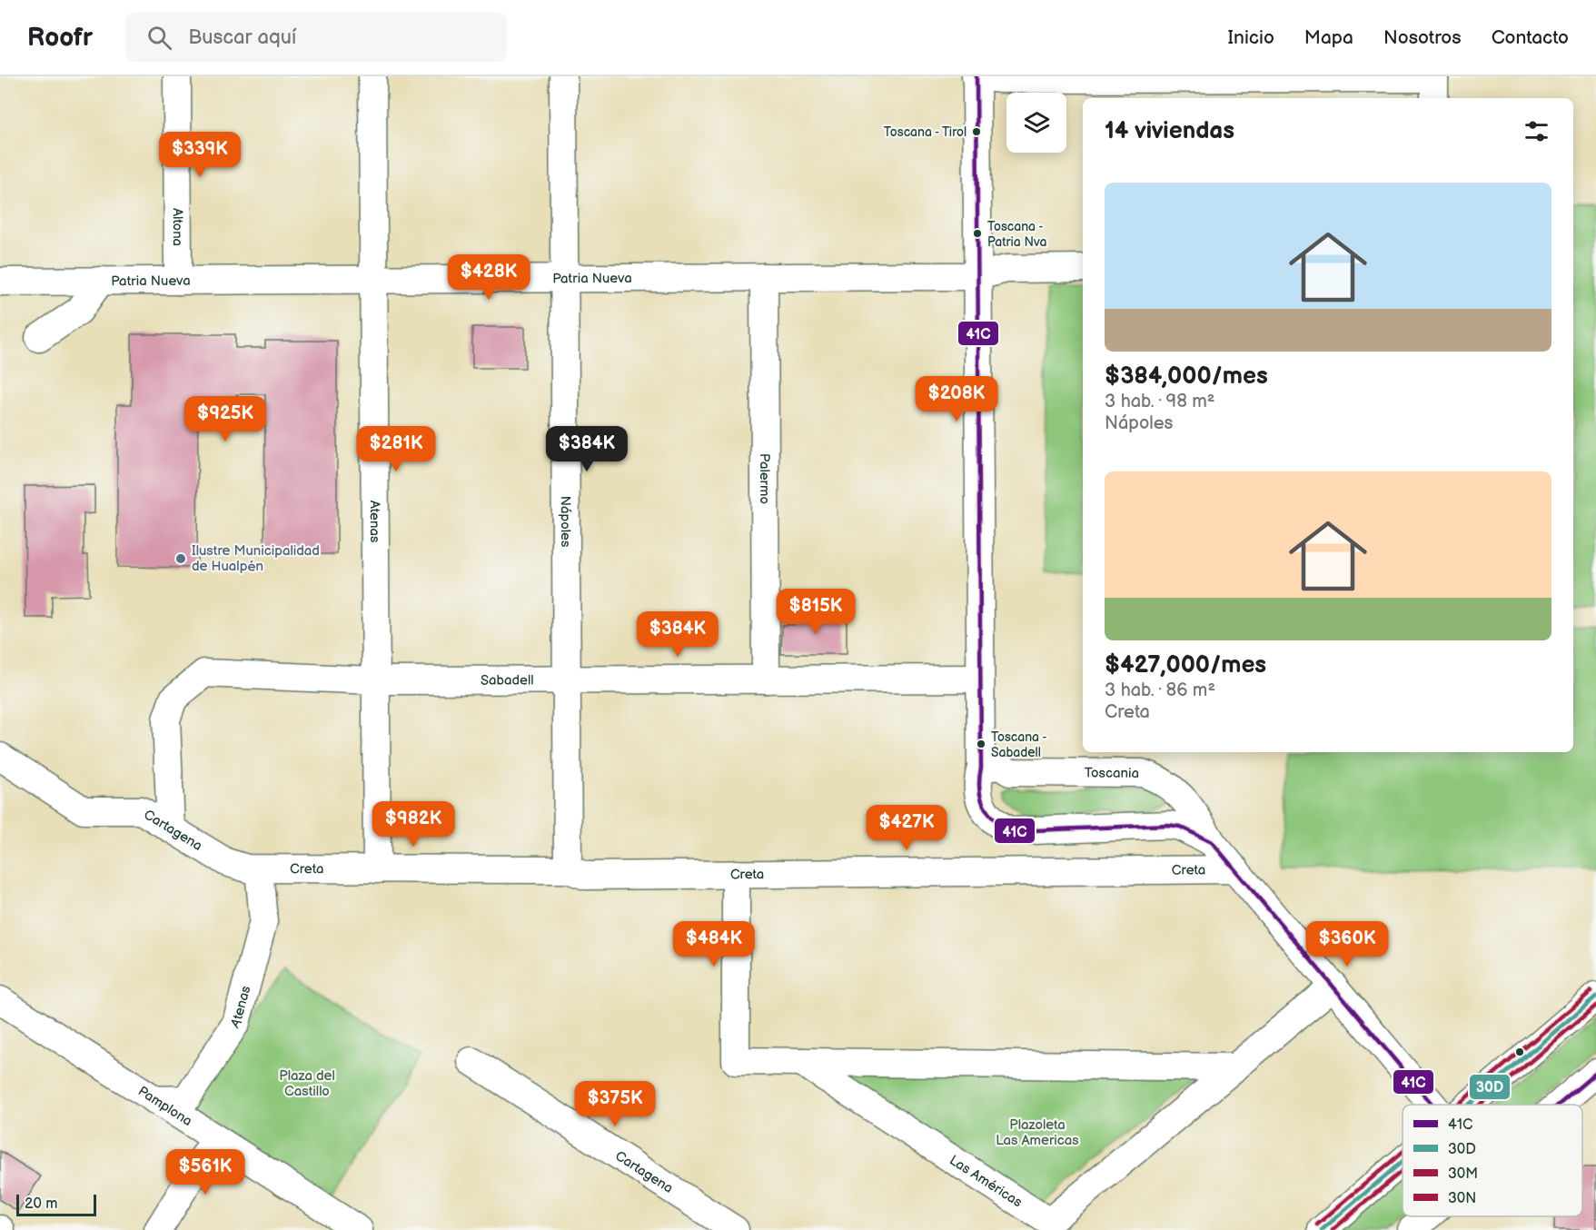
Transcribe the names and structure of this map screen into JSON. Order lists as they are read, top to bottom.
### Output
{
  "streets": {
    "street": [
      "Altona",
      "Patria Nueva",
      "Palermo",
      "Atenas",
      "Nápoles",
      "Sabadell",
      "Toscania",
      "Cartagena",
      "Creta",
      "Pamplona",
      "Las Américas"
    ]
  },
  "crossings": [
    ["Altona", "Patria Nueva"],
    ["Patria Nueva", "Palermo"],
    ["Patria Nueva", "Atenas"],
    ["Patria Nueva", "Nápoles"],
    ["Patria Nueva", "Toscania"],
    ["Palermo", "Sabadell"],
    ["Atenas", "Sabadell"],
    ["Atenas", "Cartagena"],
    ["Atenas", "Creta"],
    ["Atenas", "Pamplona"],
    ["Nápoles", "Sabadell"],
    ["Nápoles", "Creta"],
    ["Sabadell", "Toscania"],
    ["Sabadell", "Cartagena"],
    ["Toscania", "Creta"],
    ["Toscania", "Las Américas"],
    ["Cartagena", "Creta"]
  ],
  "parks": ["Plaza del Castillo", "Plazoleta Las Americas"],
  "places": [
    "Toscana - Tirol",
    "Toscana - Patria Nva",
    "Ilustre Municipalidad de Hualpén",
    "Toscana - Sabadell"
  ],
  "lines": [
    "transit line 41C",
    "transit line 30N",
    "transit line 30D",
    "transit line 30M"
  ],
  "legend": [
    "41C",
    "30D",
    "30M",
    "30N"
  ],
  "scale_bar": "20 m",
  "page": {
    "header": "Roofr",
    "search": "Buscar aquí",
    "nav": [
      "Inicio",
      "Mapa",
      "Nosotros",
      "Contacto"
    ],
    "heading": "14 viviendas",
    "price": [
      "$339K",
      "$428K",
      "$208K",
      "$925K",
      "$281K",
      "$384K",
      "$815K",
      "$384K",
      "$982K",
      "$427K",
      "$484K",
      "$360K",
      "$375K",
      "$561K"
    ],
    "list": [
      {
        "name": "$384,000/mes",
        "note": "3 hab. · 98 m² · Nápoles"
      },
      {
        "name": "$427,000/mes",
        "note": "3 hab. · 86 m² · Creta"
      }
    ],
    "scale": "20 m"
  }
}
